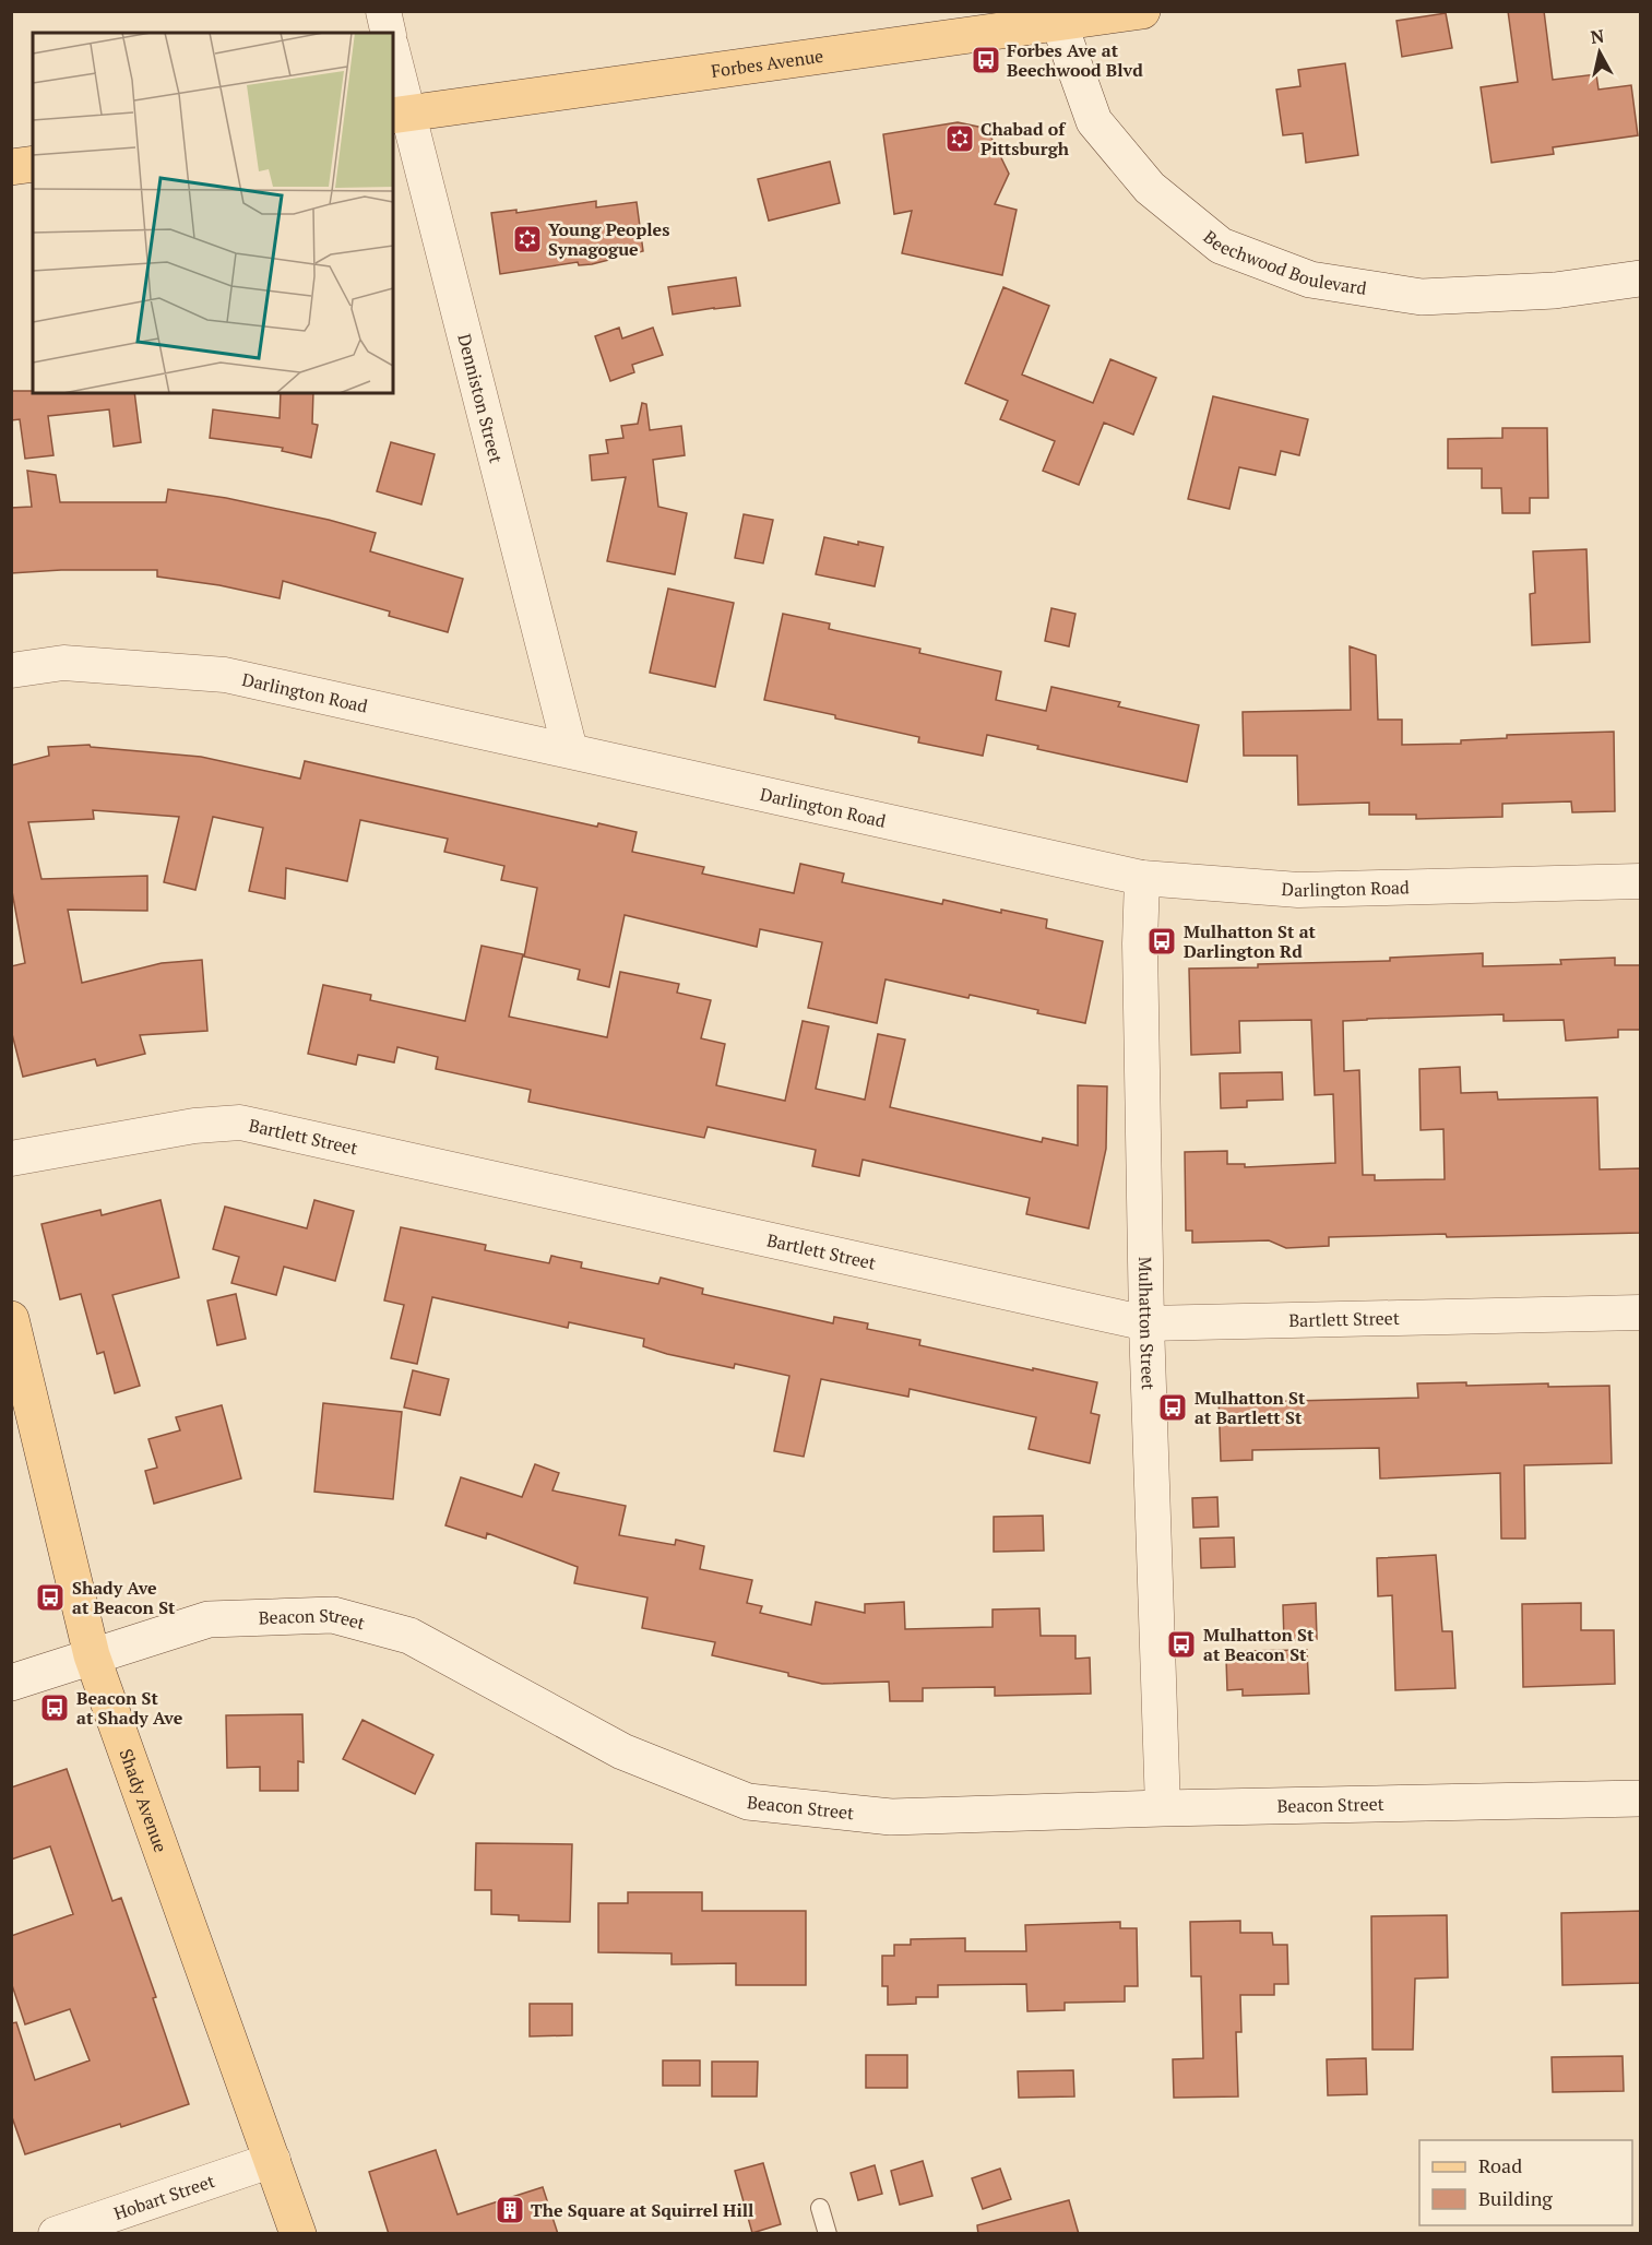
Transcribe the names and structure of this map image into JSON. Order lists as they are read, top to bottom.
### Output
{
  "streets": {
    "main road": [
      "Forbes Avenue",
      "Beechwood Boulevard",
      "Beacon Street",
      "Shady Avenue"
    ],
    "street": [
      "Denniston Street",
      "Darlington Road",
      "Bartlett Street",
      "Mulhatton Street",
      "Hobart Street"
    ]
  },
  "crossings": [
    ["Forbes Avenue", "Beechwood Boulevard"],
    ["Forbes Avenue", "Denniston Street"],
    ["Denniston Street", "Darlington Road"],
    ["Darlington Road", "Mulhatton Street"],
    ["Bartlett Street", "Mulhatton Street"],
    ["Mulhatton Street", "Beacon Street"],
    ["Beacon Street", "Shady Avenue"],
    ["Shady Avenue", "Hobart Street"]
  ],
  "places": {
    "bus stop": [
      "Forbes Ave at Beechwood Blvd",
      "Mulhatton St at Darlington Rd",
      "Mulhatton St at Bartlett St",
      "Shady Ave at Beacon St",
      "Mulhatton St at Beacon St",
      "Beacon St at Shady Ave"
    ],
    "synagogue": ["Chabad of Pittsburgh", "Young Peoples Synagogue"],
    "building": ["The Square at Squirrel Hill"]
  },
  "legend": ["Road", "Building"],
  "north": "top"
}
